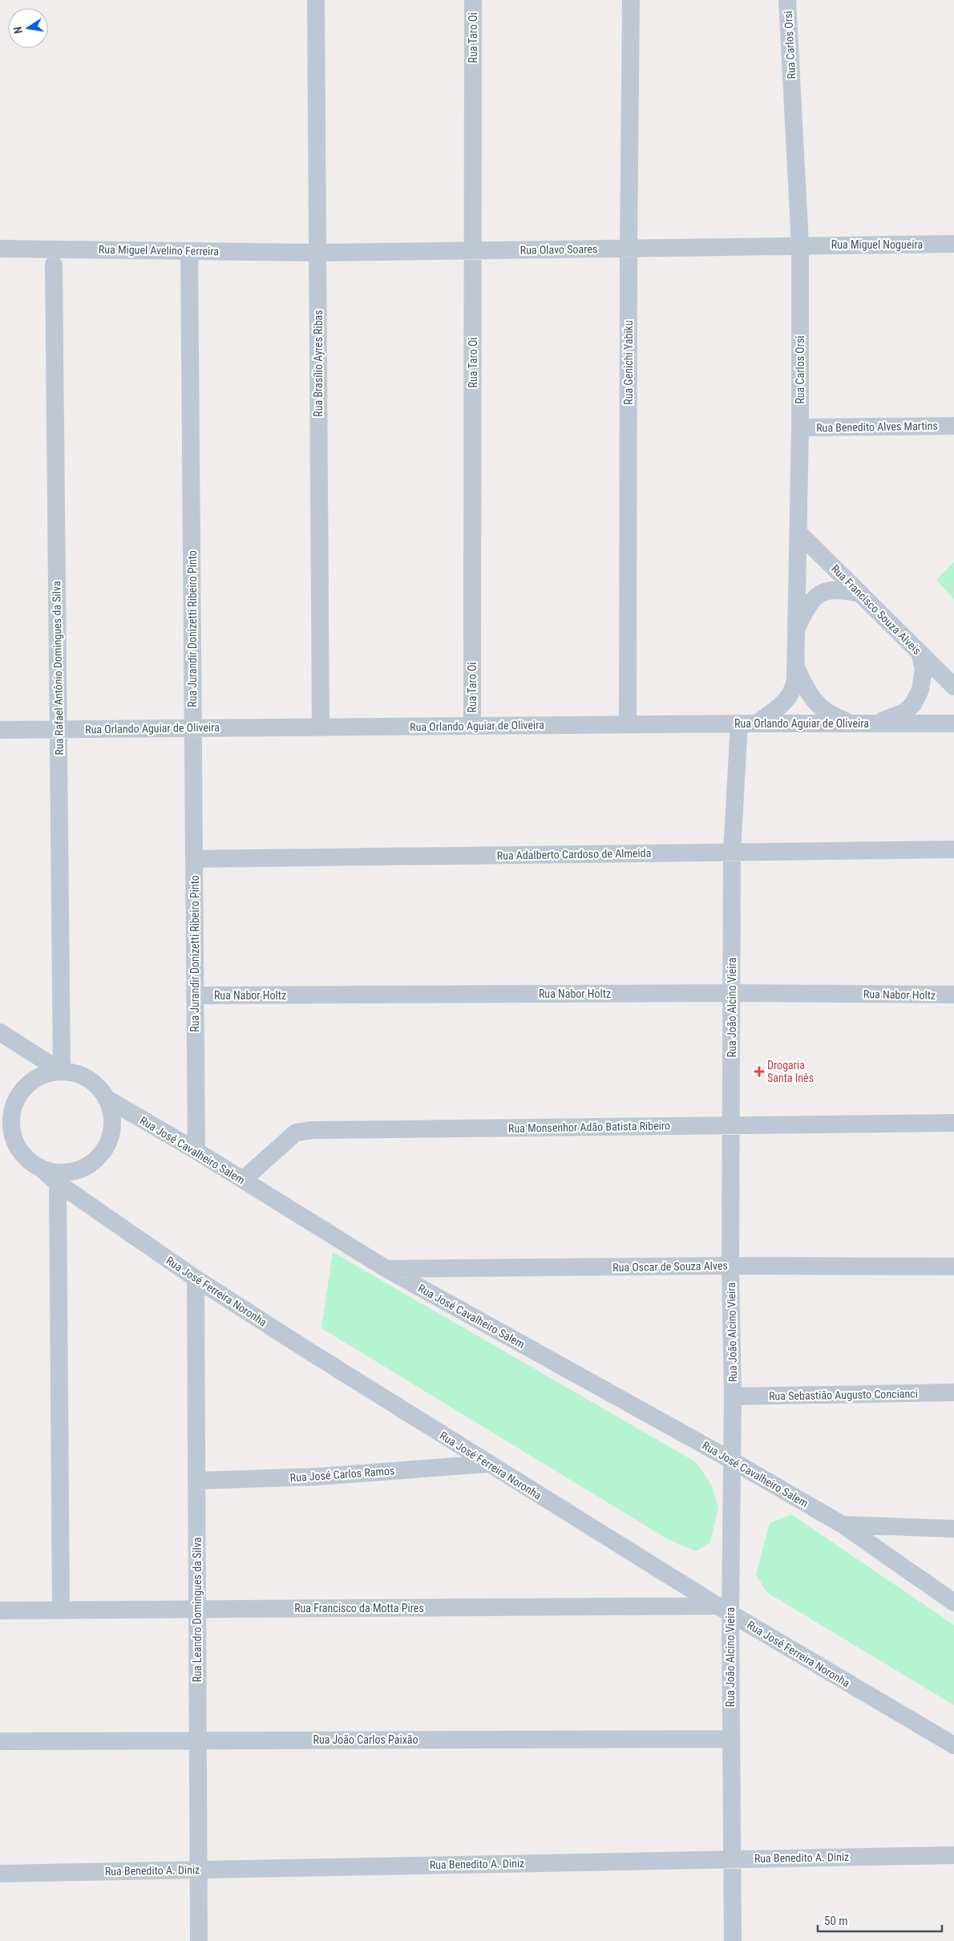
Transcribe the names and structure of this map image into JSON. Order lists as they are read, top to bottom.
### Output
{
  "streets": {
    "street": [
      "Rua Taro Oi",
      "Rua Carlos Orsi",
      "Rua Miguel Nogueira",
      "Rua Olavo Soares",
      "Rua Miguel Avelino Ferreira",
      "Rua Genichi Yabiku",
      "Rua Brasílio Ayres Ribas",
      "Rua Benedito Alves Martins",
      "Rua Francisco Souza Alveis",
      "Rua Jurandir Donizetti Ribeiro Pinto",
      "Rua Rafael Antônio Domingues da Silva",
      "Rua Orlando Aguiar de Oliveira",
      "Rua Adalberto Cardoso de Almeida",
      "Rua Nabor Holtz",
      "Rua João Alcino Vieira",
      "Rua Monsenhor Adão Batista Ribeiro",
      "Rua José Cavalheiro Salem",
      "Rua Oscar de Souza Alves",
      "Rua José Ferreira Noronha",
      "Rua Sebastião Augusto Concianci",
      "Rua José Carlos Ramos",
      "Rua Francisco da Motta Pires",
      "Rua Leandro Domingues da Silva",
      "Rua João Carlos Paixão",
      "Rua Benedito A. Diniz"
    ]
  },
  "crossings": [
    ["Rua Taro Oi", "Rua Olavo Soares"],
    ["Rua Taro Oi", "Rua Orlando Aguiar de Oliveira"],
    ["Rua Carlos Orsi", "Rua Miguel Nogueira"],
    ["Rua Carlos Orsi", "Rua Olavo Soares"],
    ["Rua Carlos Orsi", "Rua Benedito Alves Martins"],
    ["Rua Carlos Orsi", "Rua Francisco Souza Alveis"],
    ["Rua Carlos Orsi", "Rua Orlando Aguiar de Oliveira"],
    ["Rua Carlos Orsi", "Rua João Alcino Vieira"],
    ["Rua Miguel Nogueira", "Rua Olavo Soares"],
    ["Rua Olavo Soares", "Rua Miguel Avelino Ferreira"],
    ["Rua Olavo Soares", "Rua Genichi Yabiku"],
    ["Rua Olavo Soares", "Rua Brasílio Ayres Ribas"],
    ["Rua Miguel Avelino Ferreira", "Rua Brasílio Ayres Ribas"],
    ["Rua Miguel Avelino Ferreira", "Rua Jurandir Donizetti Ribeiro Pinto"],
    ["Rua Genichi Yabiku", "Rua Orlando Aguiar de Oliveira"],
    ["Rua Brasílio Ayres Ribas", "Rua Orlando Aguiar de Oliveira"],
    ["Rua Francisco Souza Alveis", "Rua Orlando Aguiar de Oliveira"],
    ["Rua Jurandir Donizetti Ribeiro Pinto", "Rua Orlando Aguiar de Oliveira"],
    ["Rua Jurandir Donizetti Ribeiro Pinto", "Rua Adalberto Cardoso de Almeida"],
    ["Rua Jurandir Donizetti Ribeiro Pinto", "Rua Nabor Holtz"],
    ["Rua Jurandir Donizetti Ribeiro Pinto", "Rua José Cavalheiro Salem"],
    ["Rua Rafael Antônio Domingues da Silva", "Rua Orlando Aguiar de Oliveira"],
    ["Rua Rafael Antônio Domingues da Silva", "Rua José Cavalheiro Salem"],
    ["Rua Rafael Antônio Domingues da Silva", "Rua José Ferreira Noronha"],
    ["Rua Orlando Aguiar de Oliveira", "Rua João Alcino Vieira"],
    ["Rua Adalberto Cardoso de Almeida", "Rua João Alcino Vieira"],
    ["Rua Nabor Holtz", "Rua João Alcino Vieira"],
    ["Rua João Alcino Vieira", "Rua Monsenhor Adão Batista Ribeiro"],
    ["Rua João Alcino Vieira", "Rua José Cavalheiro Salem"],
    ["Rua João Alcino Vieira", "Rua Oscar de Souza Alves"],
    ["Rua João Alcino Vieira", "Rua José Ferreira Noronha"],
    ["Rua João Alcino Vieira", "Rua Sebastião Augusto Concianci"],
    ["Rua João Alcino Vieira", "Rua Francisco da Motta Pires"],
    ["Rua João Alcino Vieira", "Rua João Carlos Paixão"],
    ["Rua João Alcino Vieira", "Rua Benedito A. Diniz"],
    ["Rua Monsenhor Adão Batista Ribeiro", "Rua José Cavalheiro Salem"],
    ["Rua José Cavalheiro Salem", "Rua Oscar de Souza Alves"],
    ["Rua José Cavalheiro Salem", "Rua José Ferreira Noronha"],
    ["Rua José Ferreira Noronha", "Rua José Carlos Ramos"],
    ["Rua José Ferreira Noronha", "Rua Francisco da Motta Pires"],
    ["Rua José Ferreira Noronha", "Rua Leandro Domingues da Silva"],
    ["Rua José Carlos Ramos", "Rua Leandro Domingues da Silva"],
    ["Rua Francisco da Motta Pires", "Rua Leandro Domingues da Silva"],
    ["Rua Leandro Domingues da Silva", "Rua João Carlos Paixão"],
    ["Rua Leandro Domingues da Silva", "Rua Benedito A. Diniz"]
  ],
  "places": {
    "health": ["Drogaria Santa Inês"]
  },
  "scale_bar": "50 m",
  "north": "left"
}
